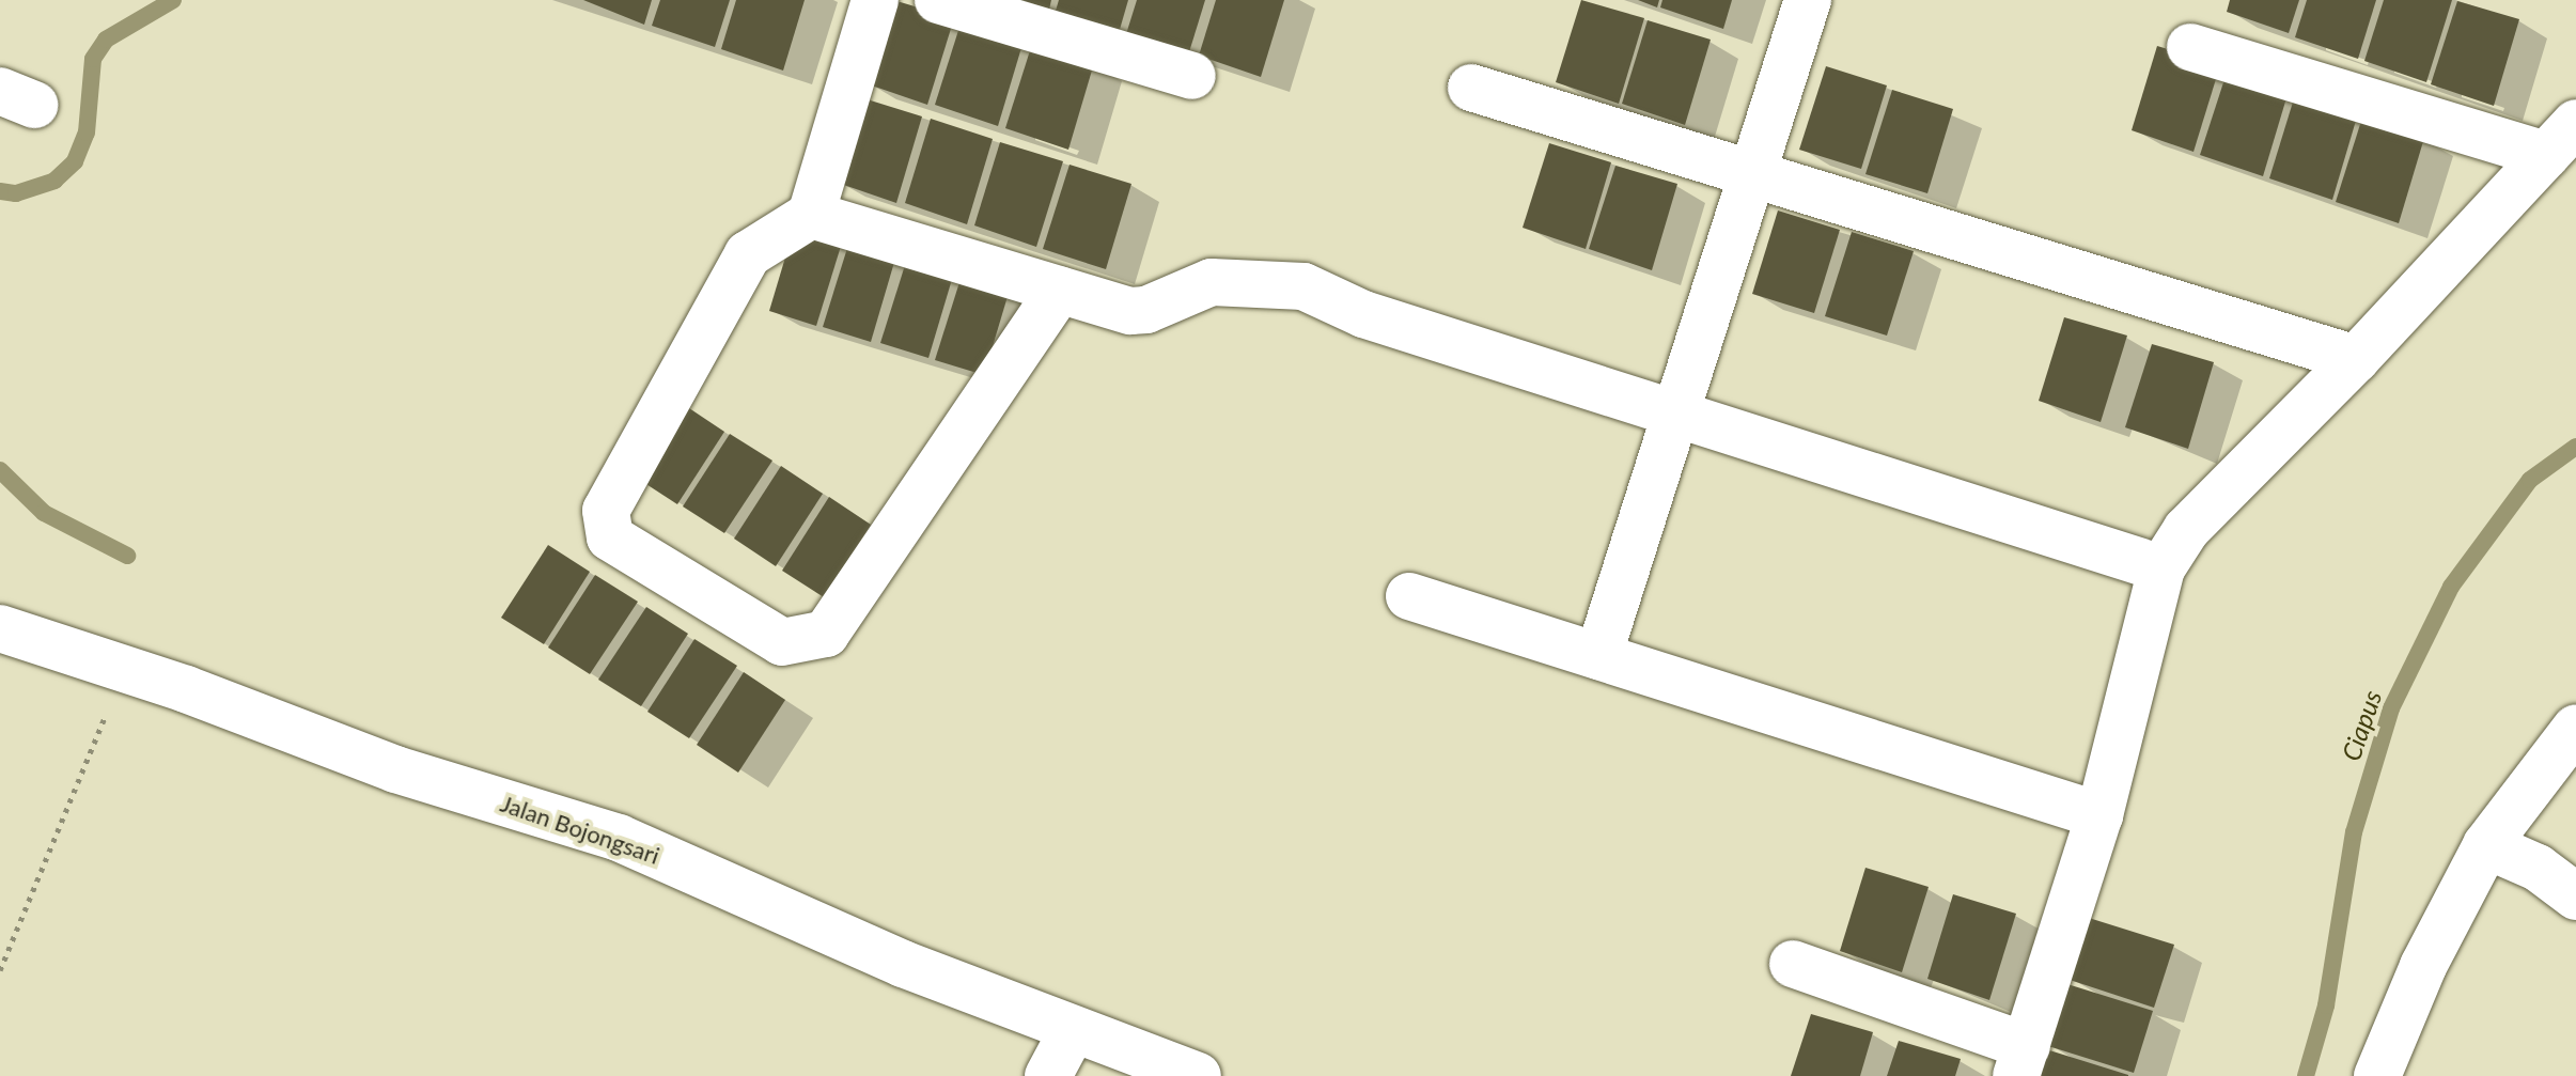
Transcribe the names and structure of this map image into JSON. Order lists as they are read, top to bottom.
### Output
{
  "streets": {
    "street": ["Jalan Bojongsari"]
  },
  "water": ["Ciapus"]
}
